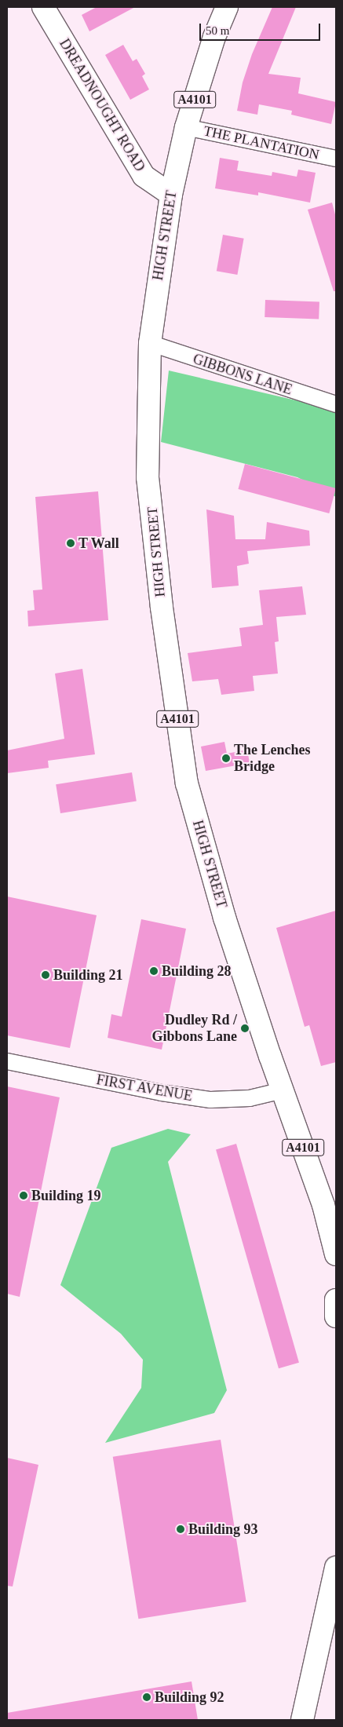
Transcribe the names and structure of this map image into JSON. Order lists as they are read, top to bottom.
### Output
{
  "streets": {
    "main road": ["A4101", "DREADNOUGHT ROAD", "HIGH STREET"],
    "street": ["THE PLANTATION", "GIBBONS LANE", "FIRST AVENUE"]
  },
  "crossings": [
    ["A4101", "HIGH STREET"],
    ["A4101", "FIRST AVENUE"],
    ["DREADNOUGHT ROAD", "HIGH STREET"],
    ["THE PLANTATION", "HIGH STREET"],
    ["HIGH STREET", "GIBBONS LANE"],
    ["HIGH STREET", "FIRST AVENUE"]
  ],
  "places": [
    "T Wall",
    "The Lenches Bridge",
    "Building 28",
    "Building 21",
    "Dudley Rd / Gibbons Lane",
    "Building 19",
    "Building 93",
    "Building 92"
  ],
  "scale_bar": "50 m"
}
